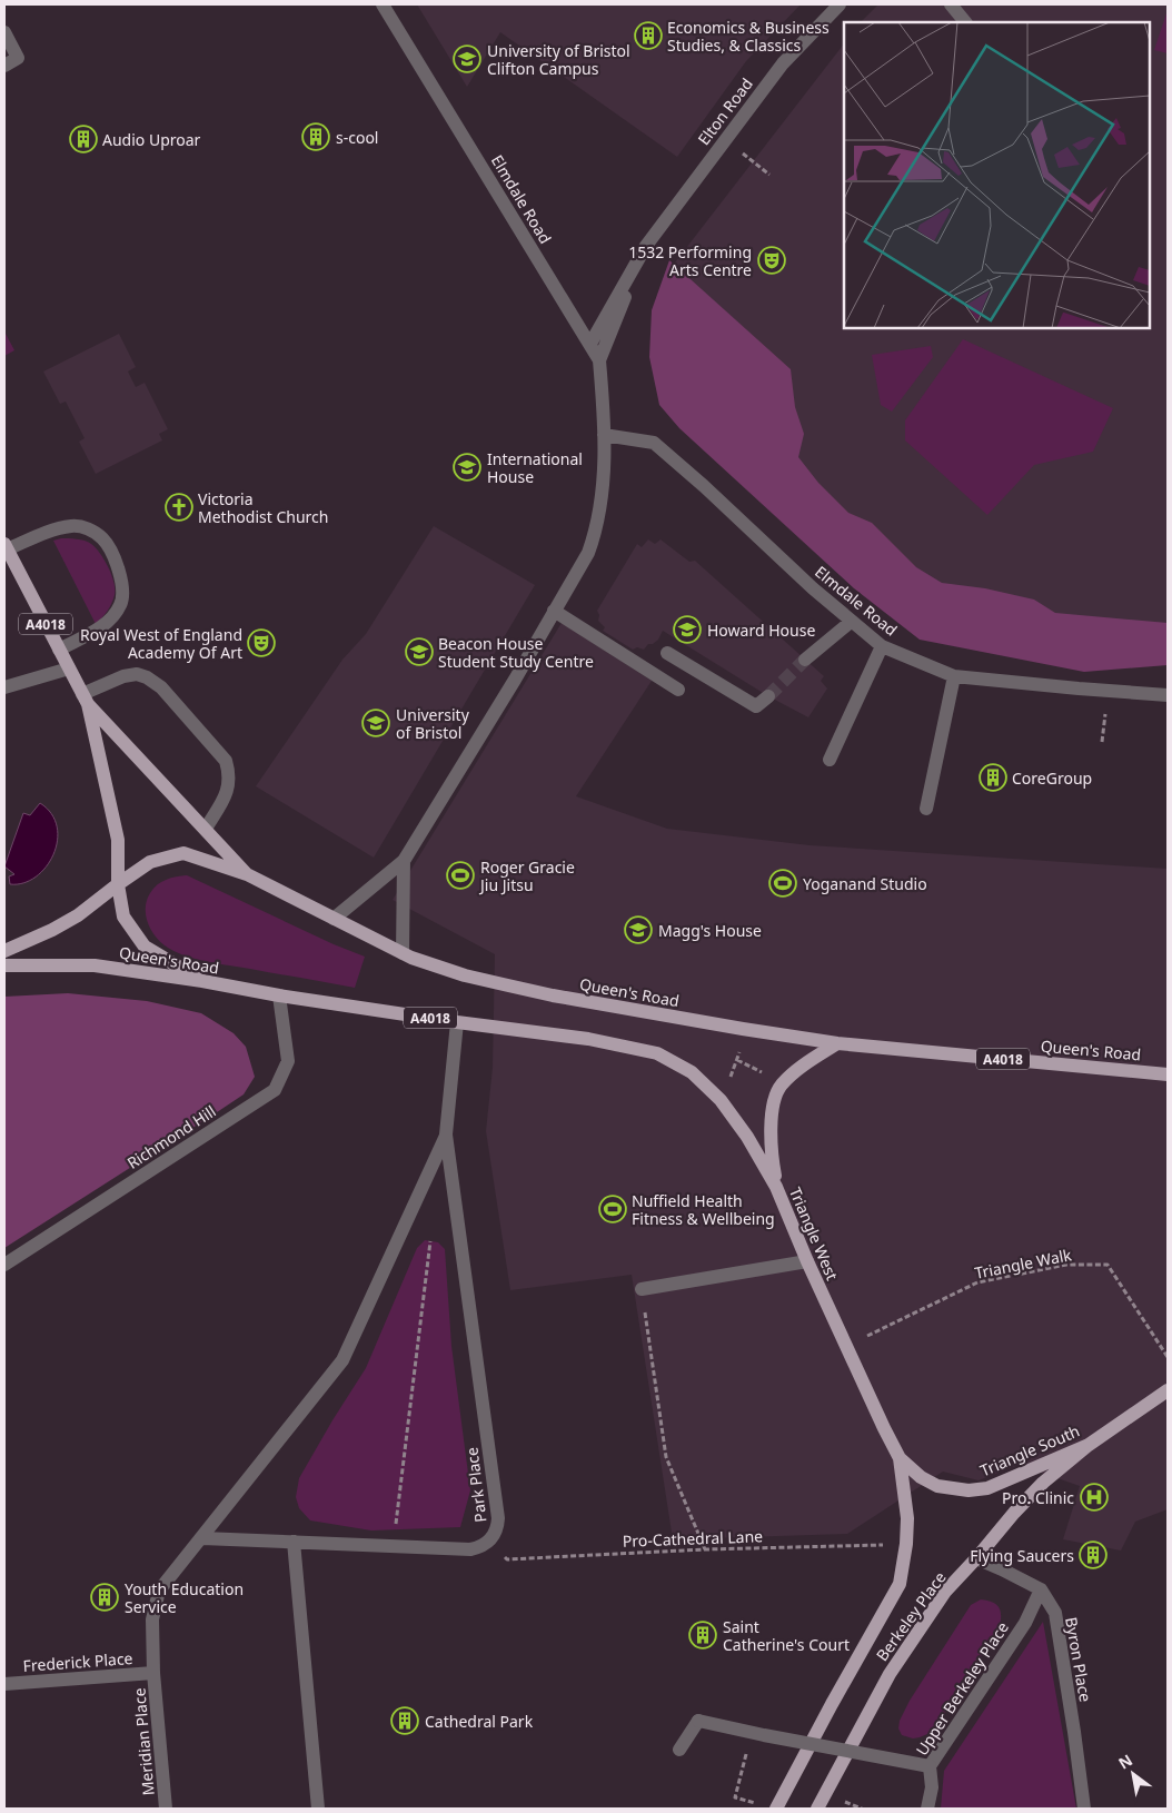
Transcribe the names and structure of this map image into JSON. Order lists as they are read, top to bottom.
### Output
{
  "streets": {
    "main road": [
      "A4018",
      "Queen's Road",
      "Triangle West",
      "Triangle South",
      "Berkeley Place"
    ],
    "street": [
      "Elton Road",
      "Elmdale Road",
      "Richmond Hill",
      "Park Place",
      "Byron Place",
      "Frederick Place",
      "Upper Berkeley Place",
      "Meridian Place"
    ],
    "path": ["Triangle Walk", "Pro-Cathedral Lane"]
  },
  "crossings": [
    ["Elton Road", "Elmdale Road"],
    ["A4018", "Queen's Road"],
    ["A4018", "Triangle West"],
    ["Queen's Road", "Richmond Hill"],
    ["Queen's Road", "Triangle West"],
    ["Queen's Road", "Park Place"],
    ["Triangle West", "Triangle Walk"],
    ["Triangle West", "Triangle South"],
    ["Triangle West", "Berkeley Place"],
    ["Triangle South", "Berkeley Place"],
    ["Park Place", "Pro-Cathedral Lane"],
    ["Park Place", "Frederick Place"],
    ["Park Place", "Meridian Place"],
    ["Pro-Cathedral Lane", "Berkeley Place"],
    ["Byron Place", "Upper Berkeley Place"],
    ["Frederick Place", "Meridian Place"]
  ],
  "places": {
    "building": [
      "Economics & Business Studies, & Classics",
      "s-cool",
      "Audio Uproar",
      "CoreGroup",
      "Flying Saucers",
      "Youth Education Service",
      "Saint Catherine's Court",
      "Cathedral Park"
    ],
    "school or university": [
      "University of Bristol Clifton Campus",
      "International House",
      "Howard House",
      "Beacon House Student Study Centre",
      "University of Bristol",
      "Magg's House"
    ],
    "theatre": ["1532 Performing Arts Centre", "Royal West of England Academy Of Art"],
    "church": ["Victoria Methodist Church"],
    "sports": ["Roger Gracie Jiu Jitsu", "Yoganand Studio", "Nuffield Health Fitness & Wellbeing"],
    "hospital": ["Pro. Clinic"]
  },
  "north": "top left"
}
